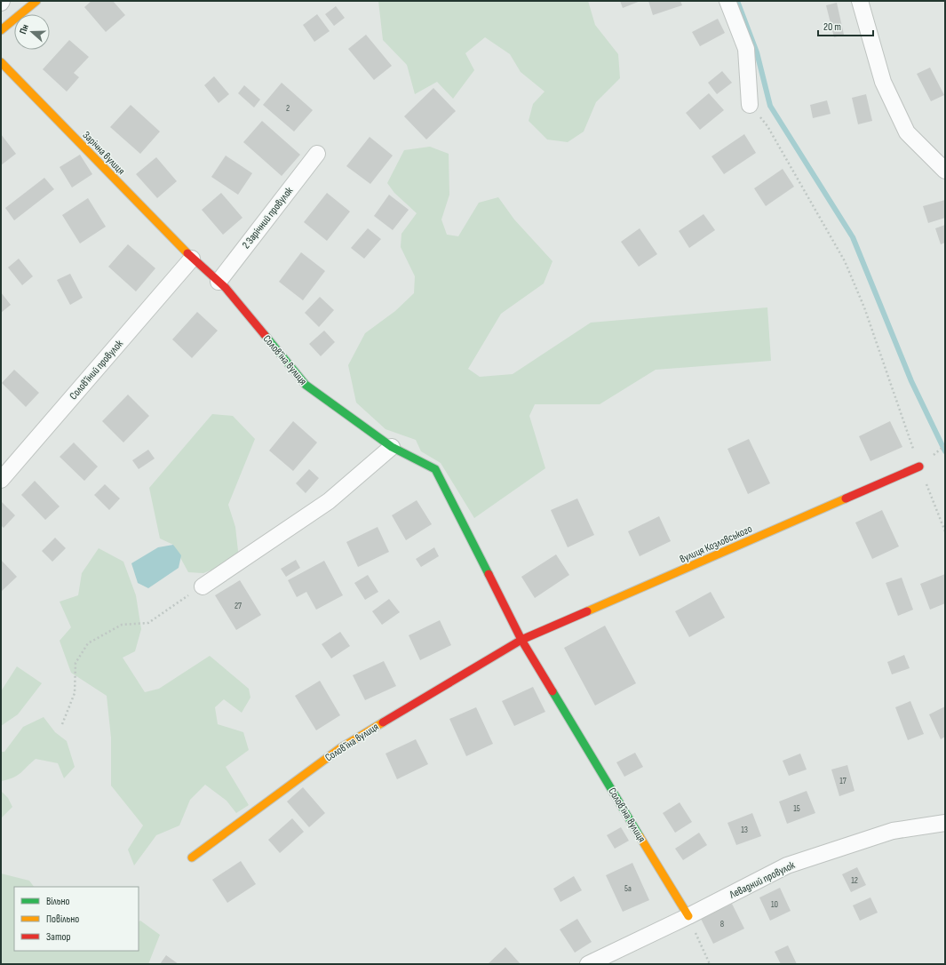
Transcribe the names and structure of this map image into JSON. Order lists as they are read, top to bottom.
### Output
{
  "streets": {
    "street": [
      "Зарічна вулиця",
      "2 Зарічний провулок",
      "Соловʼїна вулиця",
      "Соловʼїний провулок",
      "вулиця Козловського",
      "Левадний провулок"
    ]
  },
  "crossings": [
    ["Зарічна вулиця", "Соловʼїна вулиця"],
    ["Зарічна вулиця", "Соловʼїний провулок"],
    ["2 Зарічний провулок", "Соловʼїна вулиця"],
    ["Соловʼїна вулиця", "Соловʼїний провулок"],
    ["Соловʼїна вулиця", "вулиця Козловського"],
    ["Соловʼїна вулиця", "Левадний провулок"]
  ],
  "house_numbers": [
    "2",
    "27",
    "17",
    "15",
    "13",
    "12",
    "5а",
    "10",
    "8"
  ],
  "legend": ["Вільно", "Повільно", "Затор"],
  "scale_bar": "20 m",
  "north": "left"
}
